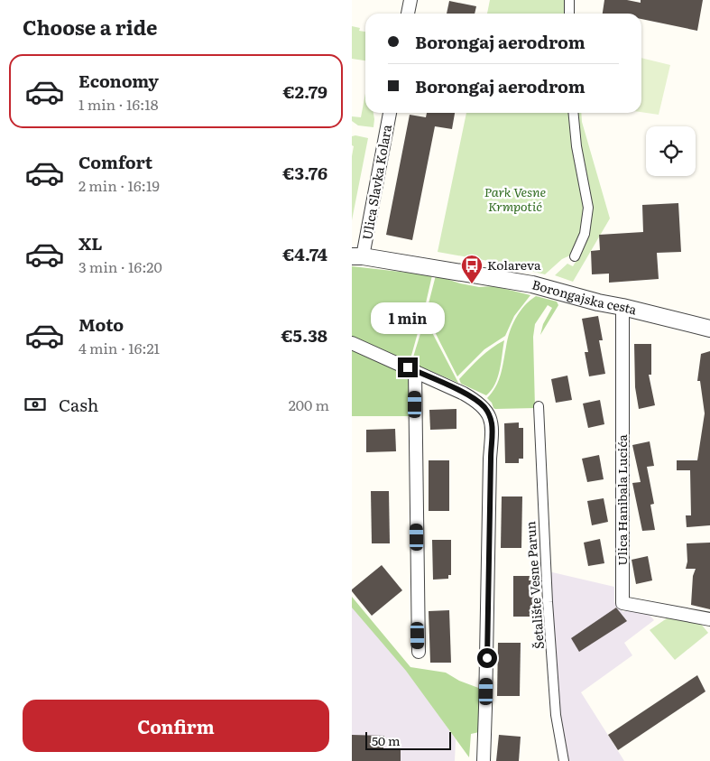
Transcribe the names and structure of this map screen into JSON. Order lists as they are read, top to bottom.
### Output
{
  "streets": {
    "street": [
      "Ulica Slavka Kolara",
      "Borongajska cesta",
      "Ulica Hanibala Lucića",
      "Šetalište Vesne Parun"
    ]
  },
  "crossings": [
    ["Ulica Slavka Kolara", "Borongajska cesta"],
    ["Borongajska cesta", "Ulica Hanibala Lucića"]
  ],
  "parks": ["Park Vesne Krmpotić"],
  "places": {
    "bus stop": ["Kolareva"]
  },
  "scale_bar": "50 m",
  "page": {
    "heading": "Choose a ride",
    "banner": ["Borongaj aerodrom", "Borongaj aerodrom"],
    "list": [
      {
        "name": "Economy",
        "note": "1 min · 16:18",
        "value": "€2.79"
      },
      {
        "name": "Comfort",
        "note": "2 min · 16:19",
        "value": "€3.76"
      },
      {
        "name": "XL",
        "note": "3 min · 16:20",
        "value": "€4.74"
      },
      {
        "name": "Moto",
        "note": "4 min · 16:21",
        "value": "€5.38"
      }
    ],
    "bubble": "1 min",
    "pay": ["Cash", "200 m"],
    "buttons": "Confirm",
    "scale": "50 m"
  }
}
